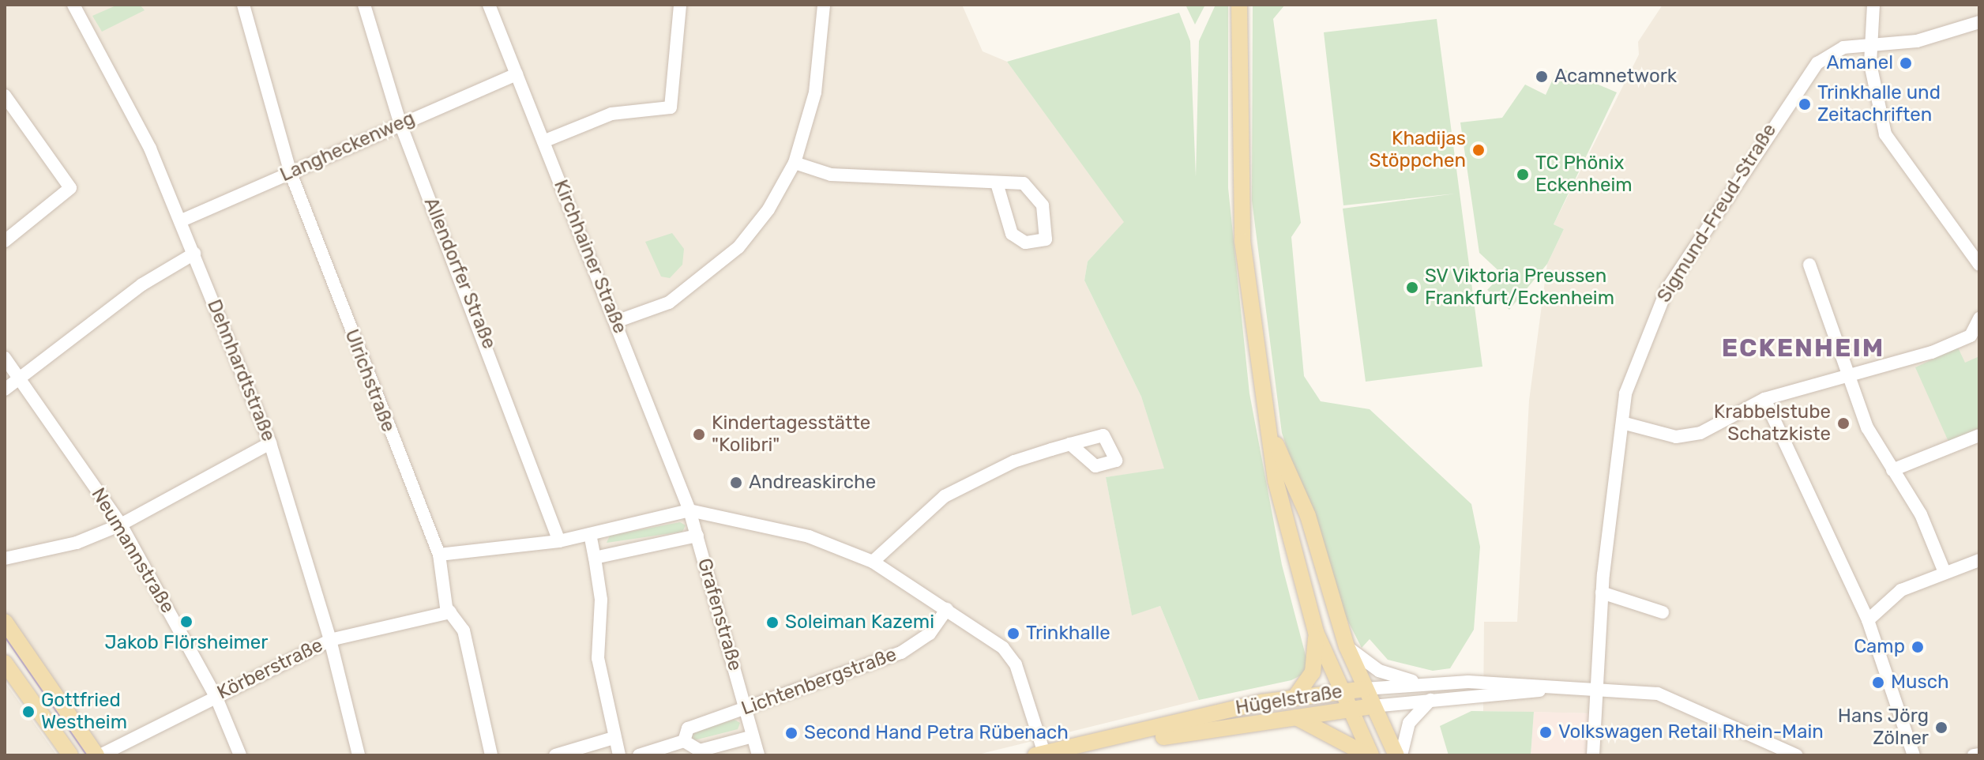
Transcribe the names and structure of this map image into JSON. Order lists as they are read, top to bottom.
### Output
{
  "streets": {
    "main road": ["Hügelstraße"],
    "street": [
      "Langheckenweg",
      "Sigmund-Freud-Straße",
      "Kirchhainer Straße",
      "Allendorfer Straße",
      "Dehnhardtstraße",
      "Ulrichstraße",
      "Neumannstraße",
      "Grafenstraße",
      "Körberstraße",
      "Lichtenbergstraße"
    ]
  },
  "crossings": [
    ["Langheckenweg", "Kirchhainer Straße"],
    ["Langheckenweg", "Allendorfer Straße"],
    ["Langheckenweg", "Dehnhardtstraße"],
    ["Langheckenweg", "Ulrichstraße"],
    ["Sigmund-Freud-Straße", "Hügelstraße"],
    ["Kirchhainer Straße", "Grafenstraße"],
    ["Dehnhardtstraße", "Körberstraße"],
    ["Ulrichstraße", "Körberstraße"],
    ["Neumannstraße", "Körberstraße"],
    ["Grafenstraße", "Lichtenbergstraße"]
  ],
  "districts": ["ECKENHEIM"],
  "places": [
    "Amanel",
    "Acamnetwork",
    "Trinkhalle und Zeitachriften",
    "Khadijas Stöppchen",
    "TC Phönix Eckenheim",
    "SV Viktoria Preussen Frankfurt/Eckenheim",
    "Krabbelstube Schatzkiste",
    "Kindertagesstätte \"Kolibri\"",
    "Andreaskirche",
    "Jakob Flörsheimer",
    "Soleiman Kazemi",
    "Trinkhalle",
    "Camp",
    "Musch",
    "Gottfried Westheim",
    "Hans Jörg Zölner",
    "Volkswagen Retail Rhein-Main",
    "Second Hand Petra Rübenach"
  ]
}
